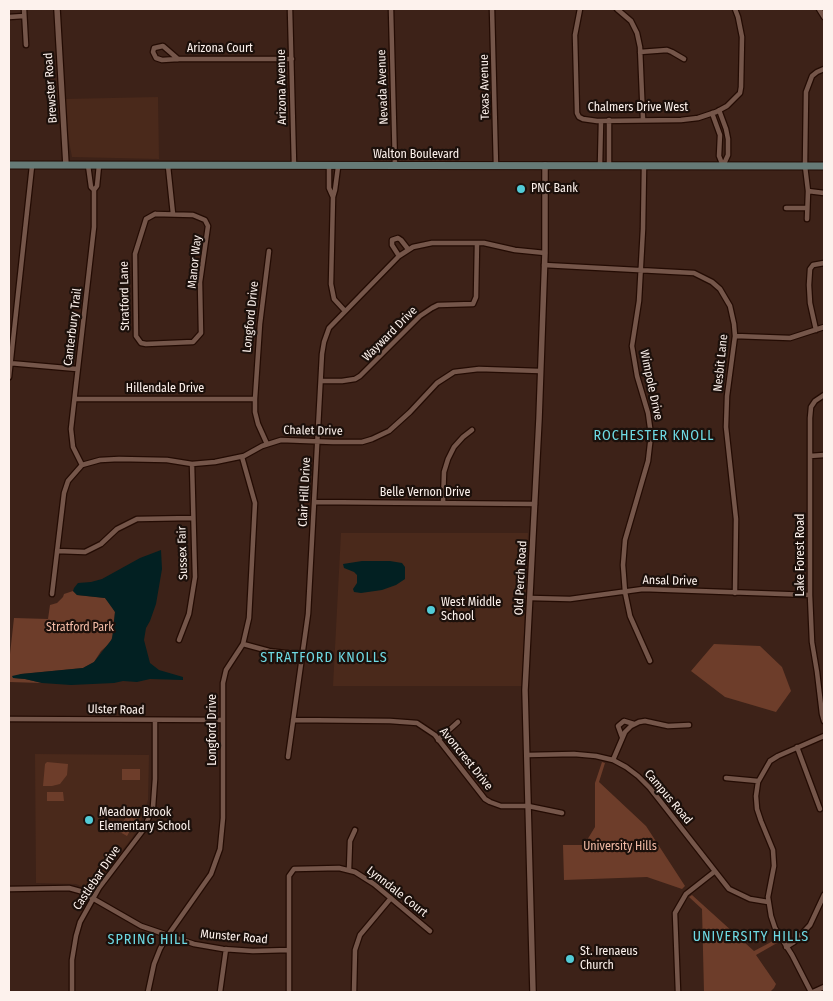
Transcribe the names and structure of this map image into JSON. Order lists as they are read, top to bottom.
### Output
{
  "streets": {
    "main road": ["Walton Boulevard"],
    "street": [
      "Arizona Court",
      "Arizona Avenue",
      "Nevada Avenue",
      "Texas Avenue",
      "Brewster Road",
      "Chalmers Drive West",
      "Manor Way",
      "Stratford Lane",
      "Longford Drive",
      "Canterbury Trail",
      "Wayward Drive",
      "Nesbit Lane",
      "Wimpole Drive",
      "Hillendale Drive",
      "Chalet Drive",
      "Clair Hill Drive",
      "Belle Vernon Drive",
      "Sussex Fair",
      "Lake Forest Road",
      "Old Perch Road",
      "Ansal Drive",
      "Ulster Road",
      "Avoncrest Drive",
      "Campus Road",
      "Castlebar Drive",
      "Lynndale Court",
      "Munster Road"
    ]
  },
  "crossings": [
    ["Arizona Court", "Arizona Avenue"],
    ["Arizona Avenue", "Walton Boulevard"],
    ["Nevada Avenue", "Walton Boulevard"],
    ["Texas Avenue", "Walton Boulevard"],
    ["Brewster Road", "Walton Boulevard"],
    ["Walton Boulevard", "Canterbury Trail"],
    ["Walton Boulevard", "Wimpole Drive"],
    ["Walton Boulevard", "Old Perch Road"],
    ["Manor Way", "Stratford Lane"],
    ["Longford Drive", "Hillendale Drive"],
    ["Longford Drive", "Chalet Drive"],
    ["Longford Drive", "Ulster Road"],
    ["Longford Drive", "Munster Road"],
    ["Canterbury Trail", "Hillendale Drive"],
    ["Canterbury Trail", "Chalet Drive"],
    ["Wayward Drive", "Clair Hill Drive"],
    ["Nesbit Lane", "Wimpole Drive"],
    ["Nesbit Lane", "Old Perch Road"],
    ["Nesbit Lane", "Ansal Drive"],
    ["Wimpole Drive", "Ansal Drive"],
    ["Chalet Drive", "Clair Hill Drive"],
    ["Chalet Drive", "Sussex Fair"],
    ["Chalet Drive", "Old Perch Road"],
    ["Clair Hill Drive", "Belle Vernon Drive"],
    ["Clair Hill Drive", "Old Perch Road"],
    ["Clair Hill Drive", "Avoncrest Drive"],
    ["Belle Vernon Drive", "Old Perch Road"],
    ["Lake Forest Road", "Ansal Drive"],
    ["Old Perch Road", "Ansal Drive"],
    ["Old Perch Road", "Avoncrest Drive"],
    ["Old Perch Road", "Campus Road"],
    ["Ulster Road", "Castlebar Drive"],
    ["Castlebar Drive", "Munster Road"]
  ],
  "districts": [
    "ROCHESTER KNOLL",
    "STRATFORD KNOLLS",
    "UNIVERSITY HILLS",
    "SPRING HILL"
  ],
  "parks": ["Stratford Park", "University Hills"],
  "places": [
    "PNC Bank",
    "West Middle School",
    "Meadow Brook Elementary School",
    "St. Irenaeus Church"
  ]
}
